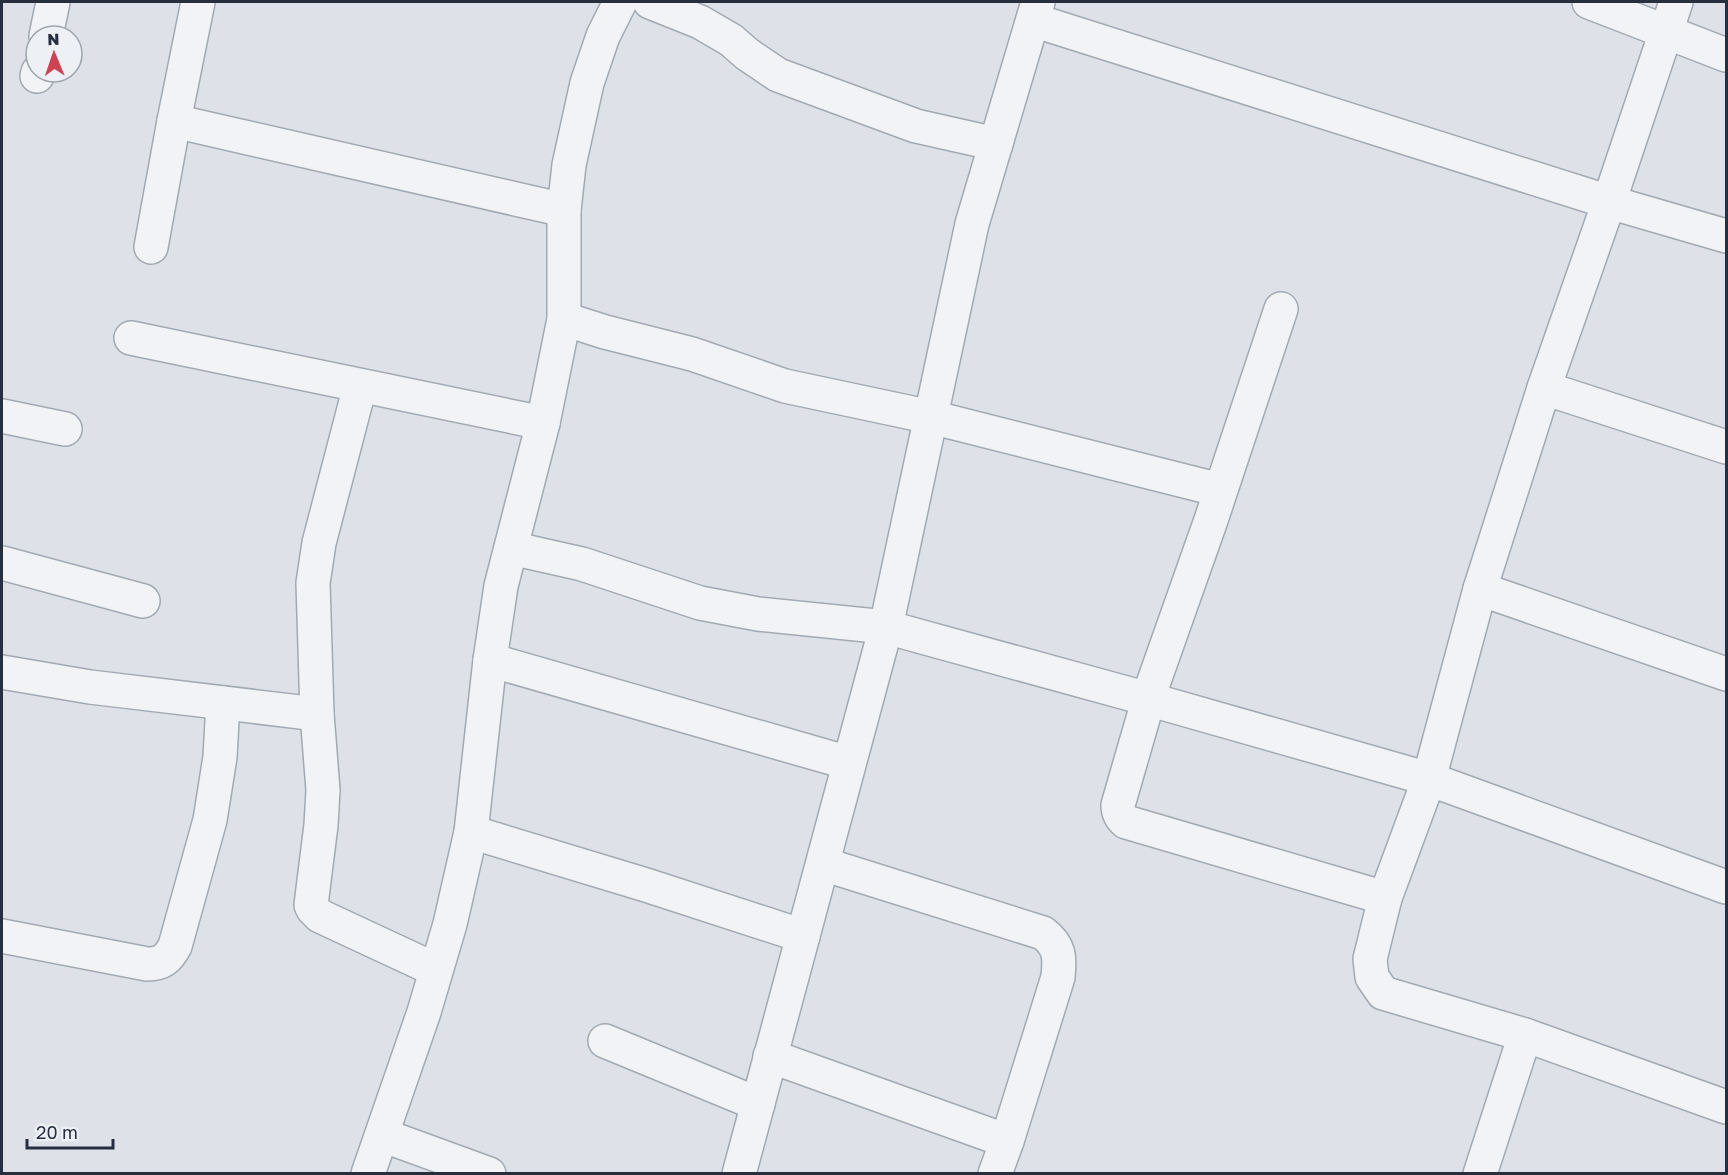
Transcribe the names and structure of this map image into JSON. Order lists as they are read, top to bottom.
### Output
{
  "scale_bar": "20 m",
  "north": "top"
}
